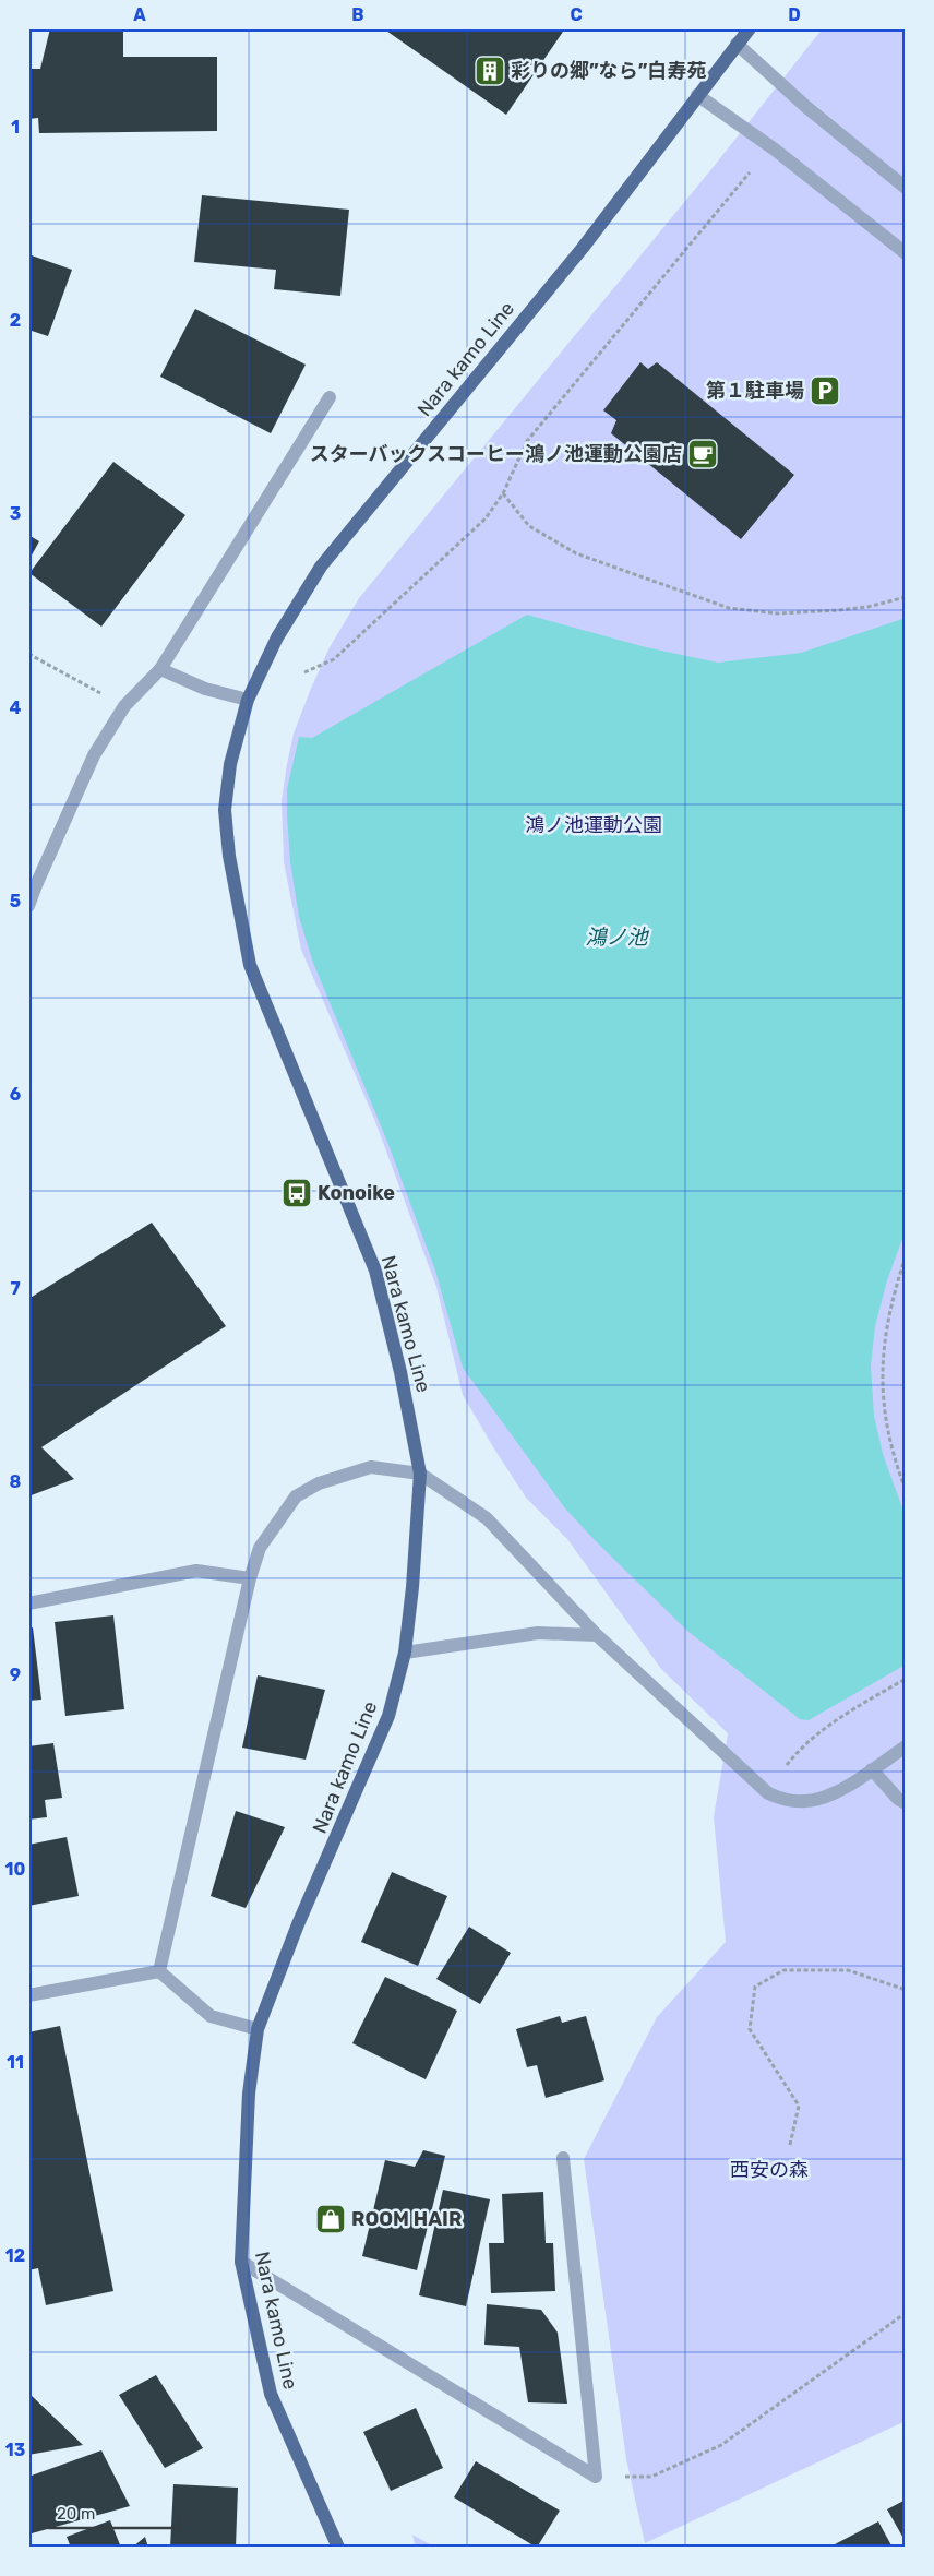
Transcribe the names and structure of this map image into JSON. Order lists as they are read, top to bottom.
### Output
{
  "streets": {
    "main road": ["Nara kamo Line"]
  },
  "water": ["鴻ノ池"],
  "parks": ["鴻ノ池運動公園", "西安の森"],
  "places": {
    "building": ["彩りの郷”なら”白寿苑"],
    "parking": ["第１駐車場"],
    "cafe": ["スターバックスコーヒー鴻ノ池運動公園店"],
    "bus stop": ["Konoike"],
    "shop": ["ROOM HAIR"]
  },
  "scale_bar": "20 m",
  "grid": {
    "columns": [
      "A",
      "B",
      "C",
      "D"
    ],
    "rows": [
      "1",
      "2",
      "3",
      "4",
      "5",
      "6",
      "7",
      "8",
      "9",
      "10",
      "11",
      "12",
      "13"
    ]
  }
}
